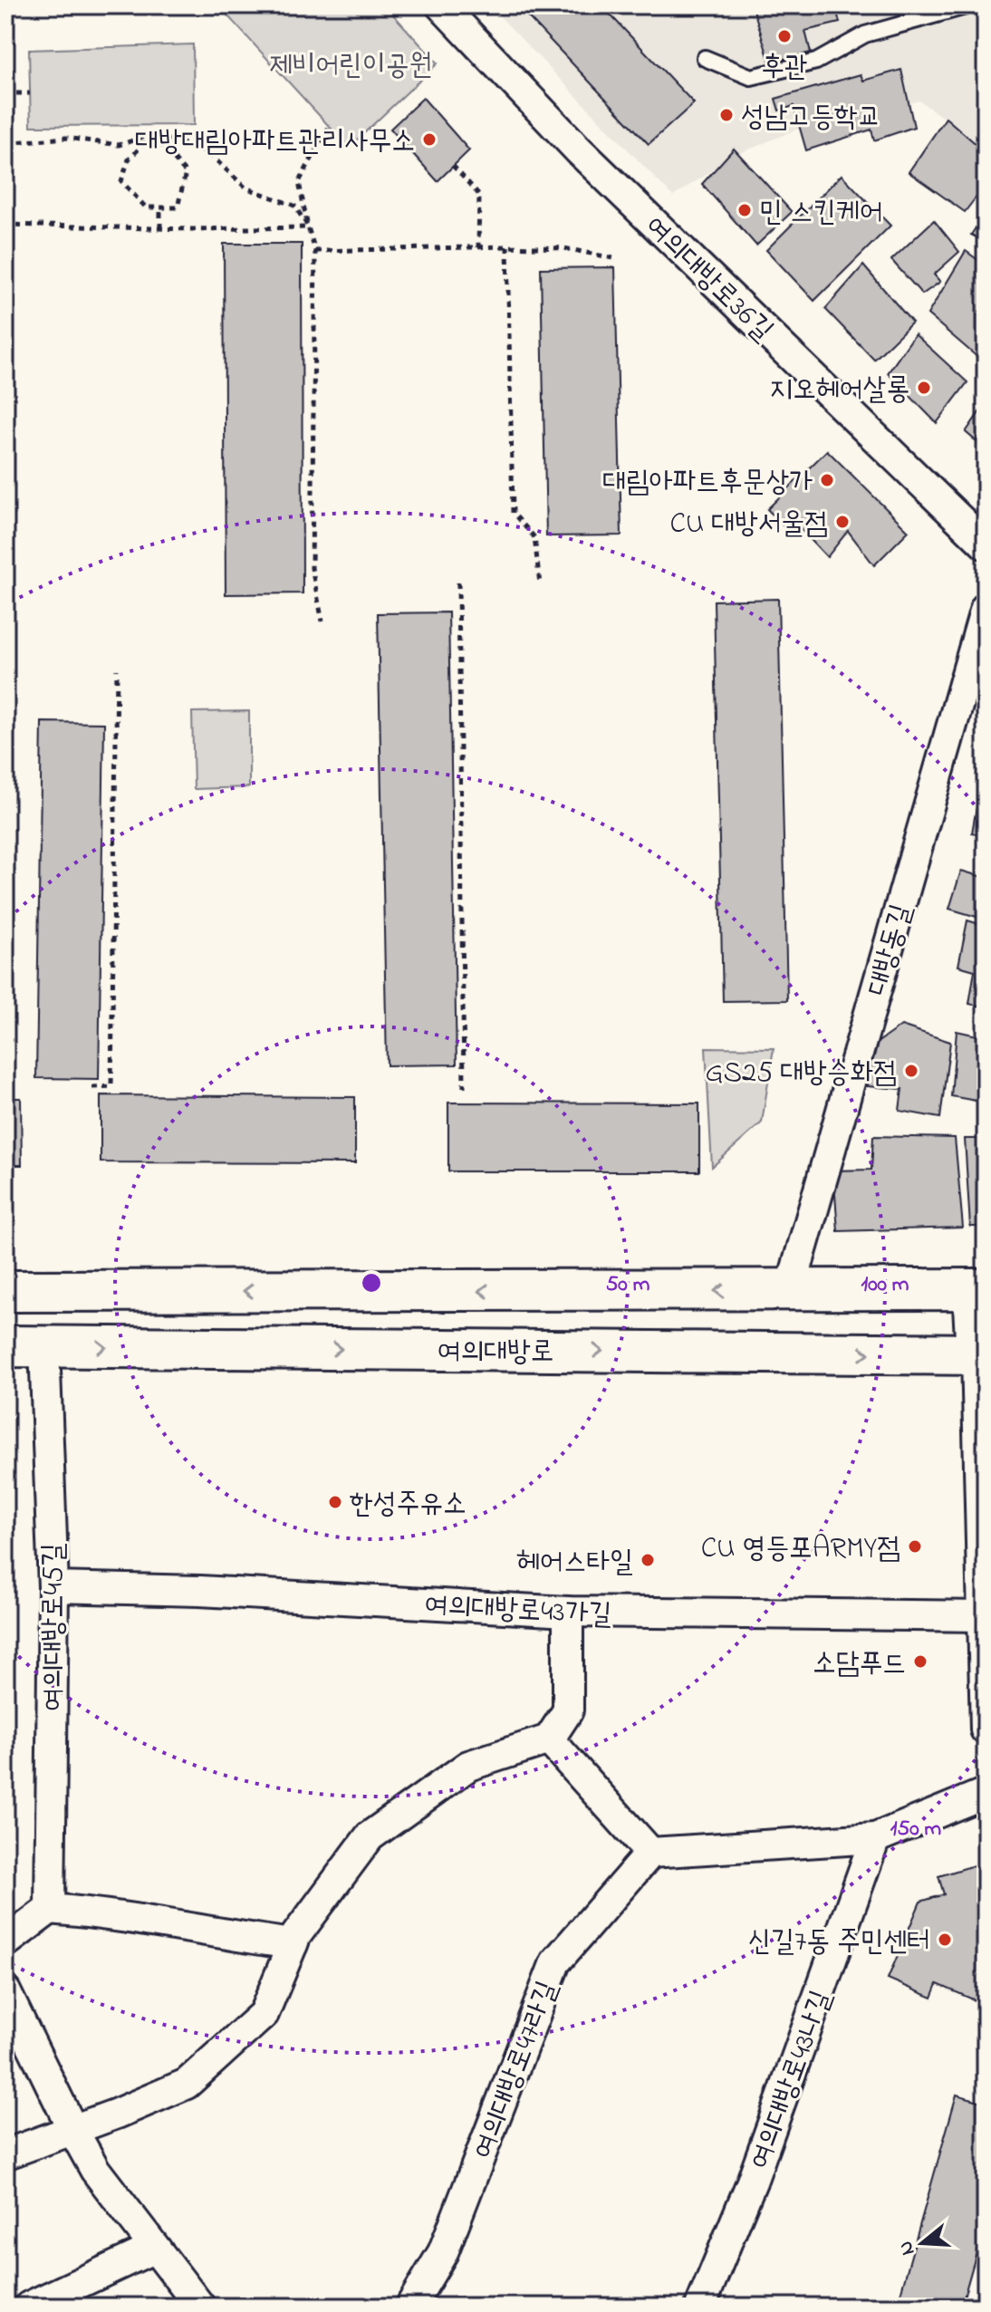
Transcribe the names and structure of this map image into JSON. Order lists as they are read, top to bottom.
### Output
{
  "streets": {
    "main road": ["여의대방로"],
    "street": [
      "여의대방로36길",
      "대방동길",
      "여의대방로43가길",
      "여의대방로45길",
      "여의대방로47라길",
      "여의대방로43나길"
    ]
  },
  "crossings": [
    ["대방동길", "여의대방로"],
    ["여의대방로", "여의대방로45길"],
    ["여의대방로43가길", "여의대방로45길"]
  ],
  "parks": ["제비어린이공원"],
  "places": [
    "후관",
    "성남고등학교",
    "대방대림아파트관리사무소",
    "민 스킨케어",
    "지오헤어살롱",
    "대림아파트후문상가",
    "CU 대방서울점",
    "GS25 대방승화점",
    "한성주유소",
    "CU 영등포ARMY점",
    "헤어스타일",
    "소담푸드",
    "신길7동 주민센터"
  ],
  "north": "left",
  "rings": ["50 m", "100 m", "150 m"]
}
